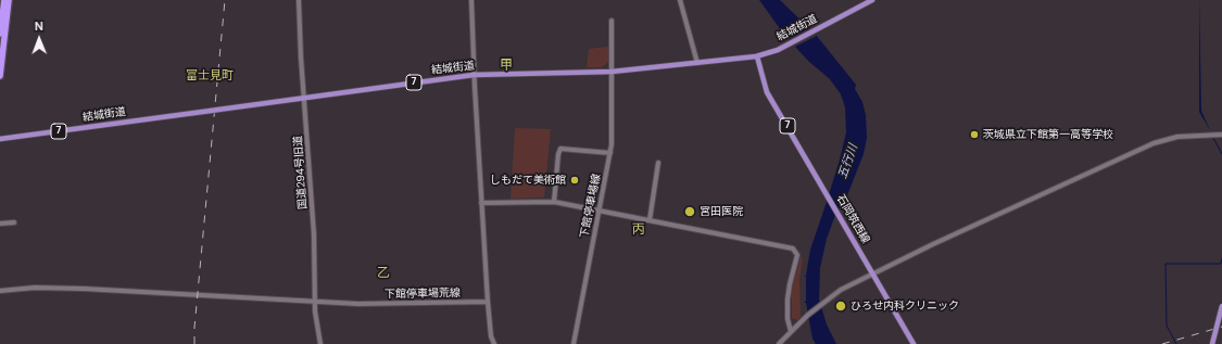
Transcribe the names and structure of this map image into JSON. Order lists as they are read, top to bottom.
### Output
{
  "streets": {
    "main road": ["結城街道", "7", "石岡筑西線"],
    "street": ["国道294号旧道", "下館停車場線", "下館停車場荒線"]
  },
  "crossings": [
    ["結城街道", "国道294号旧道"],
    ["結城街道", "下館停車場線"],
    ["結城街道", "石岡筑西線"],
    ["国道294号旧道", "下館停車場荒線"]
  ],
  "districts": [
    "甲",
    "富士見町",
    "丙",
    "乙"
  ],
  "water": ["五行川"],
  "places": [
    "茨城県立下館第一高等学校",
    "しもだて美術館",
    "宮田医院",
    "ひろせ内科クリニック"
  ],
  "north": "top"
}
